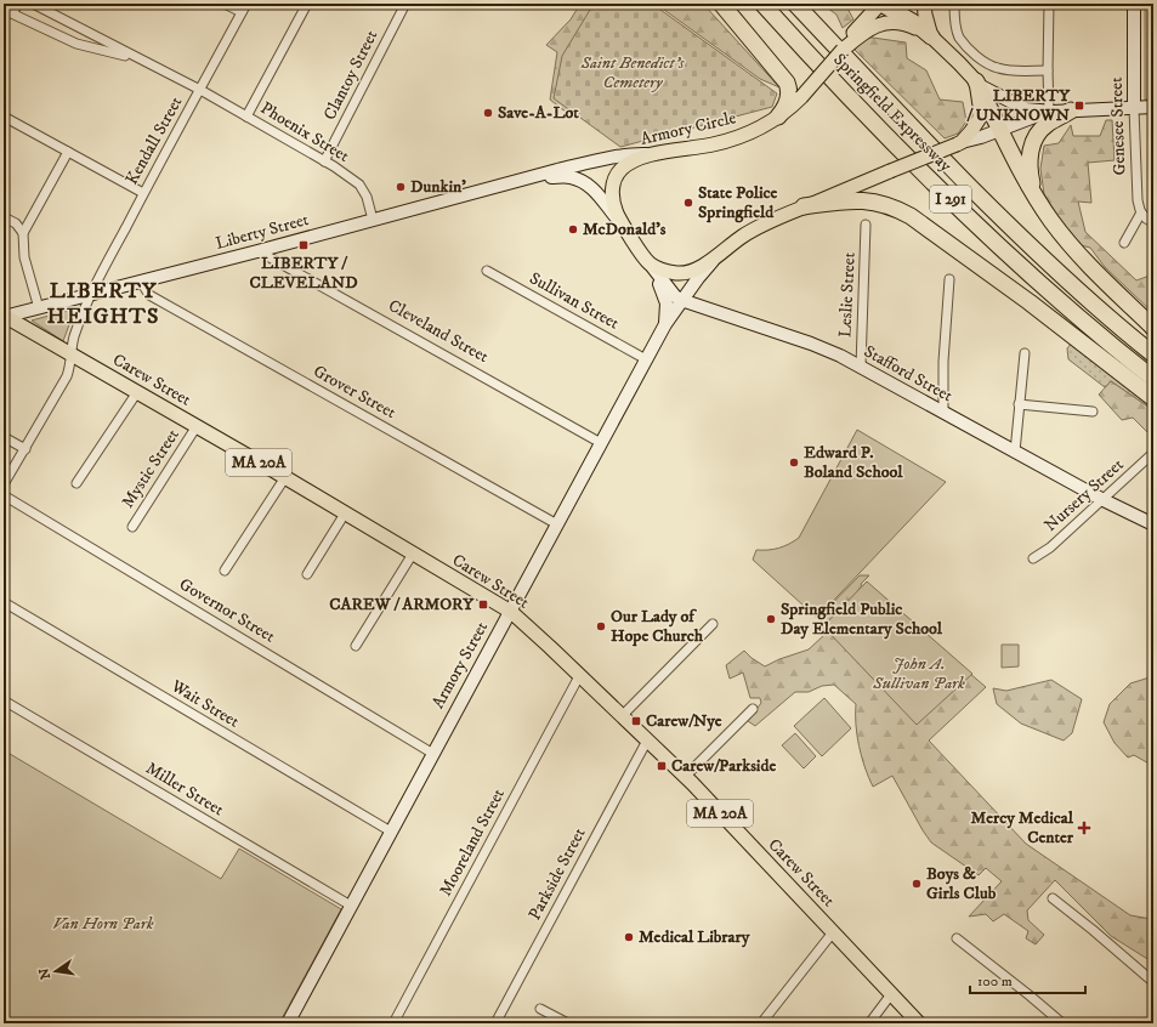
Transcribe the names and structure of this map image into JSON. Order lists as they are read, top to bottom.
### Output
{
  "streets": {
    "highway": ["Springfield Expressway", "I 291"],
    "main road": [
      "Genesee Street",
      "Armory Circle",
      "Liberty Street",
      "Stafford Street",
      "Carew Street",
      "MA 20A",
      "Armory Street"
    ],
    "street": [
      "Clantoy Street",
      "Phoenix Street",
      "Kendall Street",
      "Leslie Street",
      "Sullivan Street",
      "Cleveland Street",
      "Grover Street",
      "Mystic Street",
      "Nursery Street",
      "Governor Street",
      "Wait Street",
      "Miller Street",
      "Mooreland Street",
      "Parkside Street"
    ]
  },
  "crossings": [
    ["Clantoy Street", "Phoenix Street"],
    ["Armory Circle", "Liberty Street"],
    ["Armory Circle", "Stafford Street"],
    ["Armory Circle", "Armory Street"],
    ["Phoenix Street", "Kendall Street"],
    ["Phoenix Street", "Liberty Street"],
    ["Kendall Street", "Liberty Street"],
    ["Kendall Street", "Carew Street"],
    ["Liberty Street", "Cleveland Street"],
    ["Liberty Street", "Carew Street"],
    ["Liberty Street", "Grover Street"],
    ["Leslie Street", "Stafford Street"],
    ["Sullivan Street", "Armory Street"],
    ["Cleveland Street", "Armory Street"],
    ["Stafford Street", "Nursery Street"],
    ["Stafford Street", "Armory Street"],
    ["Carew Street", "Mystic Street"],
    ["Carew Street", "Armory Street"],
    ["Carew Street", "Mooreland Street"],
    ["Carew Street", "Parkside Street"],
    ["Grover Street", "Armory Street"],
    ["Governor Street", "Armory Street"],
    ["Armory Street", "Wait Street"],
    ["Armory Street", "Miller Street"]
  ],
  "districts": ["LIBERTY HEIGHTS"],
  "parks": ["Saint Benedict's Cemetery", "John A. Sullivan Park", "Van Horn Park"],
  "places": {
    "transit": [
      "LIBERTY / UNKNOWN",
      "LIBERTY / CLEVELAND",
      "CAREW / ARMORY",
      "Carew/Nye",
      "Carew/Parkside"
    ],
    "other": [
      "Save-A-Lot",
      "Dunkin'",
      "State Police Springfield",
      "McDonald's",
      "Edward P. Boland School",
      "Springfield Public Day Elementary School",
      "Our Lady of Hope Church",
      "Boys & Girls Club",
      "Medical Library"
    ],
    "health": ["Mercy Medical Center"]
  },
  "scale_bar": "100 m",
  "north": "left"
}
